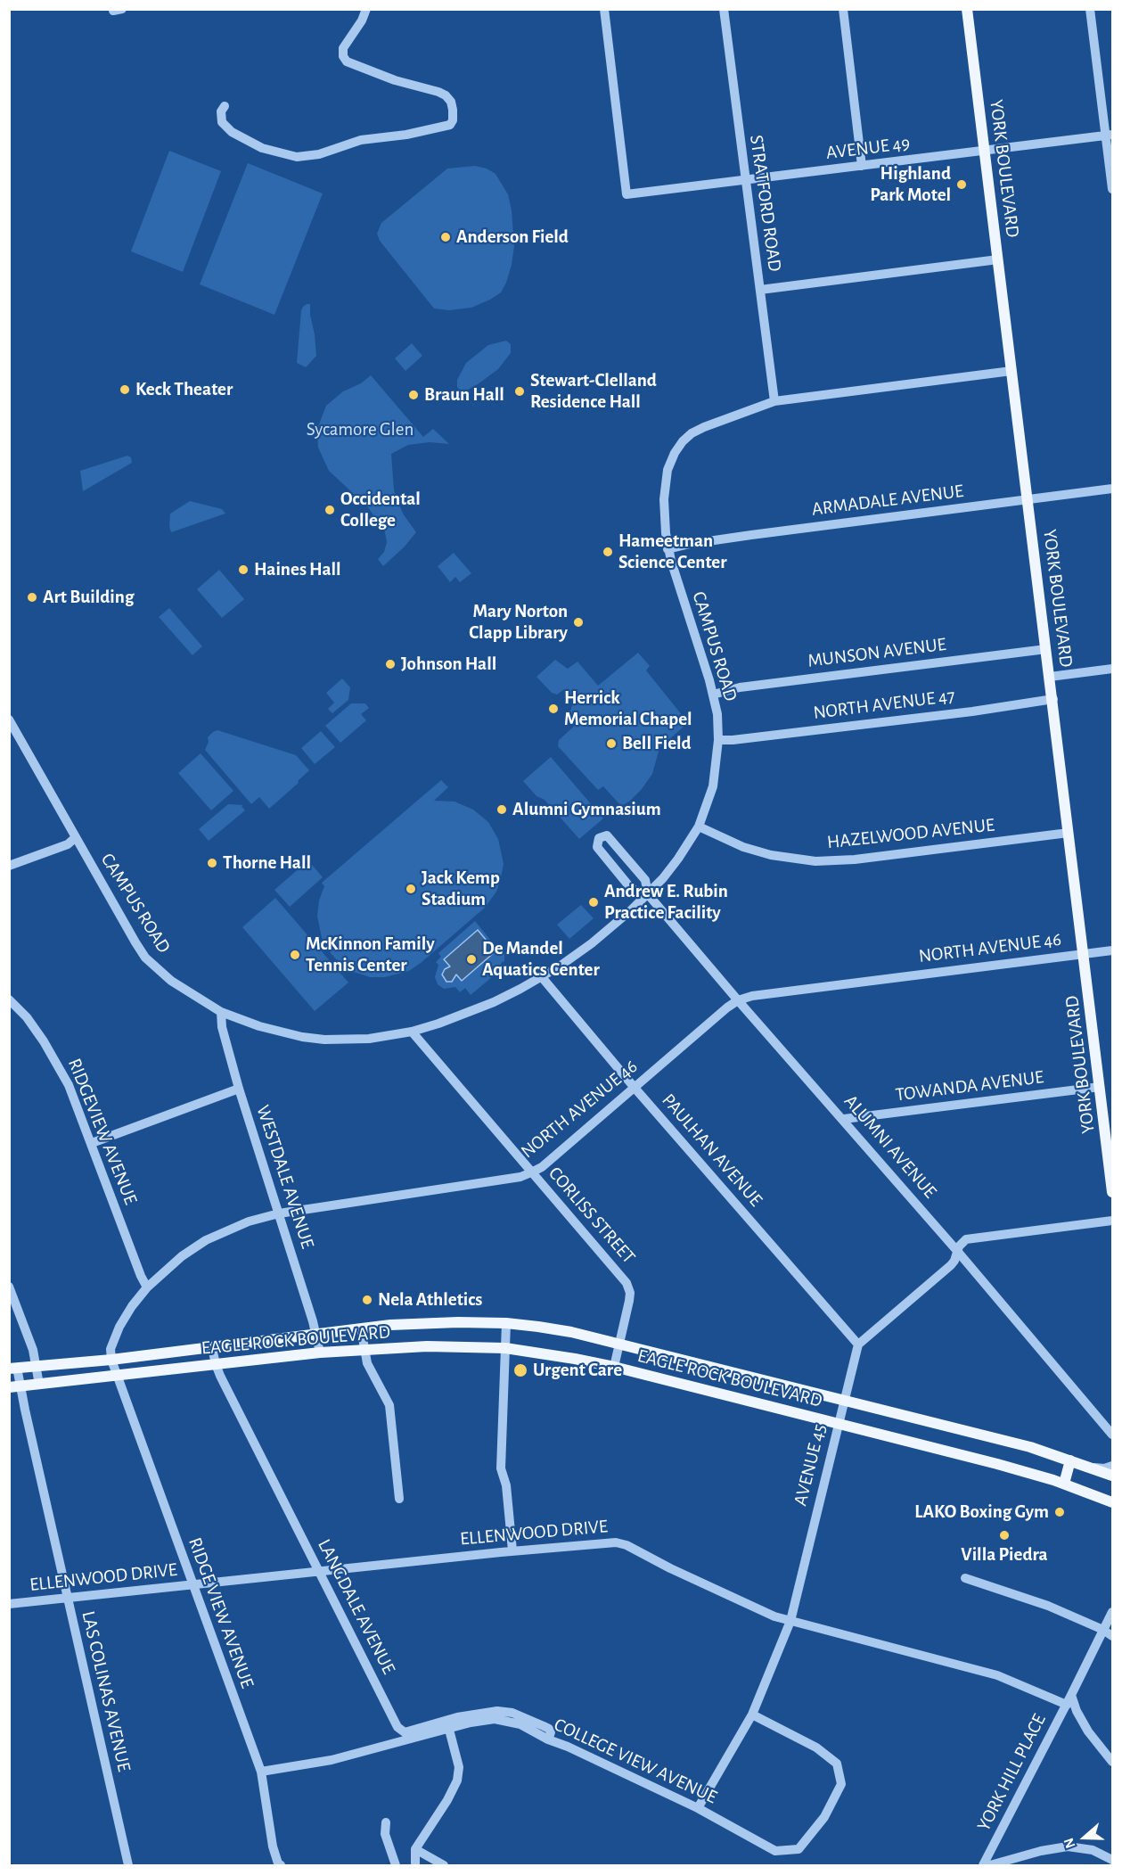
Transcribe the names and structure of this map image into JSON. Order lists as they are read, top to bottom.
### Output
{
  "streets": {
    "main road": ["YORK BOULEVARD", "EAGLE ROCK BOULEVARD"],
    "street": [
      "AVENUE 49",
      "STRATFORD ROAD",
      "ARMADALE AVENUE",
      "CAMPUS ROAD",
      "MUNSON AVENUE",
      "NORTH AVENUE 47",
      "HAZELWOOD AVENUE",
      "NORTH AVENUE 46",
      "TOWANDA AVENUE",
      "RIDGEVIEW AVENUE",
      "ALUMNI AVENUE",
      "PAULHAN AVENUE",
      "WESTDALE AVENUE",
      "CORLISS STREET",
      "AVENUE 45",
      "ELLENWOOD DRIVE",
      "LANGDALE AVENUE",
      "RIDGE VIEW AVENUE",
      "LAS COLINAS AVENUE",
      "COLLEGE VIEW AVENUE",
      "YORK HILL PLACE"
    ]
  },
  "crossings": [
    ["AVENUE 49", "YORK BOULEVARD"],
    ["AVENUE 49", "STRATFORD ROAD"],
    ["YORK BOULEVARD", "ARMADALE AVENUE"],
    ["YORK BOULEVARD", "CAMPUS ROAD"],
    ["YORK BOULEVARD", "MUNSON AVENUE"],
    ["YORK BOULEVARD", "NORTH AVENUE 47"],
    ["YORK BOULEVARD", "HAZELWOOD AVENUE"],
    ["YORK BOULEVARD", "NORTH AVENUE 46"],
    ["YORK BOULEVARD", "TOWANDA AVENUE"],
    ["STRATFORD ROAD", "CAMPUS ROAD"],
    ["ARMADALE AVENUE", "CAMPUS ROAD"],
    ["CAMPUS ROAD", "MUNSON AVENUE"],
    ["CAMPUS ROAD", "NORTH AVENUE 47"],
    ["CAMPUS ROAD", "HAZELWOOD AVENUE"],
    ["CAMPUS ROAD", "ALUMNI AVENUE"],
    ["CAMPUS ROAD", "PAULHAN AVENUE"],
    ["CAMPUS ROAD", "WESTDALE AVENUE"],
    ["CAMPUS ROAD", "CORLISS STREET"],
    ["NORTH AVENUE 46", "RIDGEVIEW AVENUE"],
    ["NORTH AVENUE 46", "ALUMNI AVENUE"],
    ["NORTH AVENUE 46", "PAULHAN AVENUE"],
    ["NORTH AVENUE 46", "WESTDALE AVENUE"],
    ["NORTH AVENUE 46", "CORLISS STREET"],
    ["NORTH AVENUE 46", "EAGLE ROCK BOULEVARD"],
    ["TOWANDA AVENUE", "ALUMNI AVENUE"],
    ["PAULHAN AVENUE", "AVENUE 45"],
    ["WESTDALE AVENUE", "EAGLE ROCK BOULEVARD"],
    ["CORLISS STREET", "EAGLE ROCK BOULEVARD"],
    ["EAGLE ROCK BOULEVARD", "AVENUE 45"],
    ["EAGLE ROCK BOULEVARD", "LANGDALE AVENUE"],
    ["EAGLE ROCK BOULEVARD", "RIDGE VIEW AVENUE"],
    ["EAGLE ROCK BOULEVARD", "LAS COLINAS AVENUE"],
    ["AVENUE 45", "ELLENWOOD DRIVE"],
    ["AVENUE 45", "COLLEGE VIEW AVENUE"],
    ["ELLENWOOD DRIVE", "LANGDALE AVENUE"],
    ["ELLENWOOD DRIVE", "RIDGE VIEW AVENUE"],
    ["ELLENWOOD DRIVE", "LAS COLINAS AVENUE"],
    ["ELLENWOOD DRIVE", "YORK HILL PLACE"],
    ["LANGDALE AVENUE", "COLLEGE VIEW AVENUE"],
    ["RIDGE VIEW AVENUE", "COLLEGE VIEW AVENUE"]
  ],
  "parks": ["Sycamore Glen"],
  "places": [
    "Highland Park Motel",
    "Anderson Field",
    "Keck Theater",
    "Stewart-Clelland Residence Hall",
    "Braun Hall",
    "Occidental College",
    "Hameetman Science Center",
    "Haines Hall",
    "Art Building",
    "Mary Norton Clapp Library",
    "Johnson Hall",
    "Herrick Memorial Chapel",
    "Bell Field",
    "Alumni Gymnasium",
    "Thorne Hall",
    "Jack Kemp Stadium",
    "Andrew E. Rubin Practice Facility",
    "McKinnon Family Tennis Center",
    "De Mandel Aquatics Center",
    "Nela Athletics",
    "Urgent Care",
    "LAKO Boxing Gym",
    "Villa Piedra"
  ],
  "north": "left"
}
